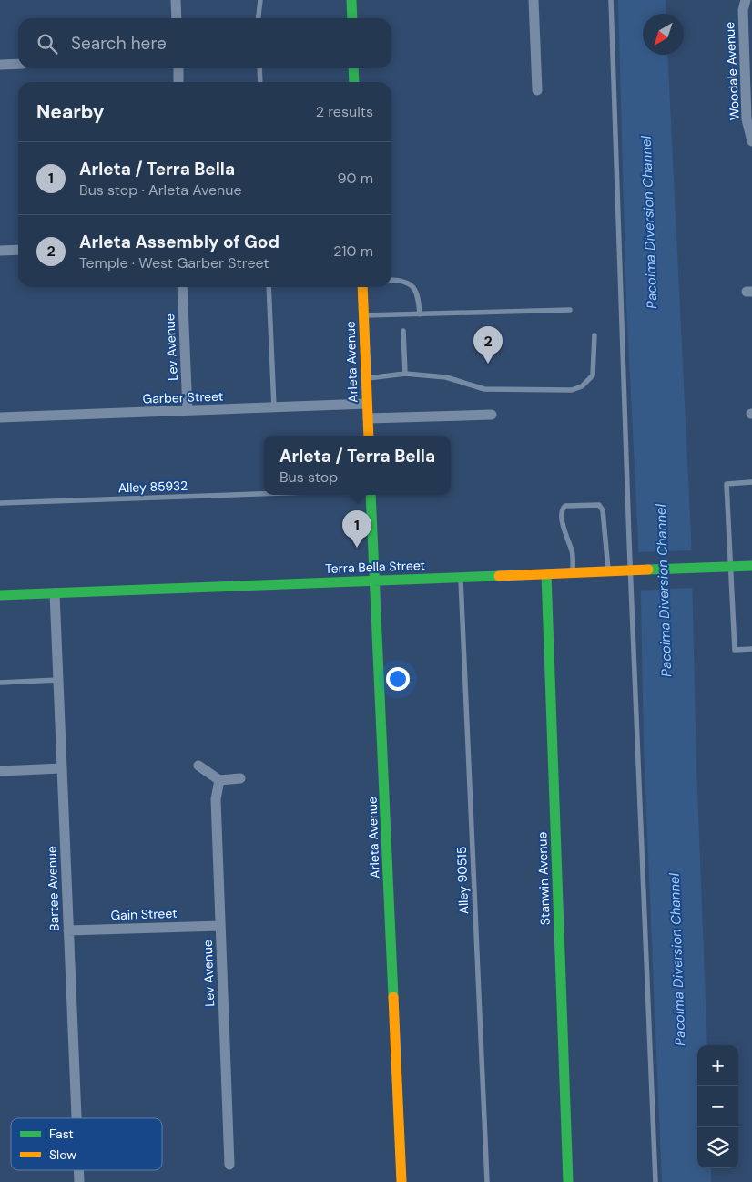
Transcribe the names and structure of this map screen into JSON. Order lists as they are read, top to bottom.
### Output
{
  "streets": {
    "main road": ["Arleta Avenue", "Terra Bella Street", "Stanwin Avenue"],
    "street": [
      "Woodale Avenue",
      "Lev Avenue",
      "Garber Street",
      "Bartee Avenue",
      "Gain Street"
    ],
    "lane": ["Alley 85932", "Alley 90515"]
  },
  "crossings": [
    ["Lev Avenue", "Garber Street"],
    ["Lev Avenue", "Gain Street"],
    ["Arleta Avenue", "Garber Street"],
    ["Arleta Avenue", "Terra Bella Street"],
    ["Terra Bella Street", "Stanwin Avenue"],
    ["Terra Bella Street", "Alley 90515"],
    ["Terra Bella Street", "Bartee Avenue"],
    ["Bartee Avenue", "Gain Street"]
  ],
  "water": ["Pacoima Diversion Channel"],
  "legend": ["Fast", "Slow"],
  "north": "bottom left",
  "page": {
    "search": "Search here",
    "heading": ["Nearby", "2 results"],
    "list": [
      {
        "mark": "1",
        "name": "Arleta / Terra Bella",
        "note": "Bus stop · Arleta Avenue",
        "value": "90 m"
      },
      {
        "mark": "2",
        "name": "Arleta Assembly of God",
        "note": "Temple · West Garber Street",
        "value": "210 m"
      }
    ],
    "pins": ["2", "1"],
    "popup": ["Arleta / Terra Bella", "Bus stop"],
    "map_buttons": ["+", "−"]
  }
}
